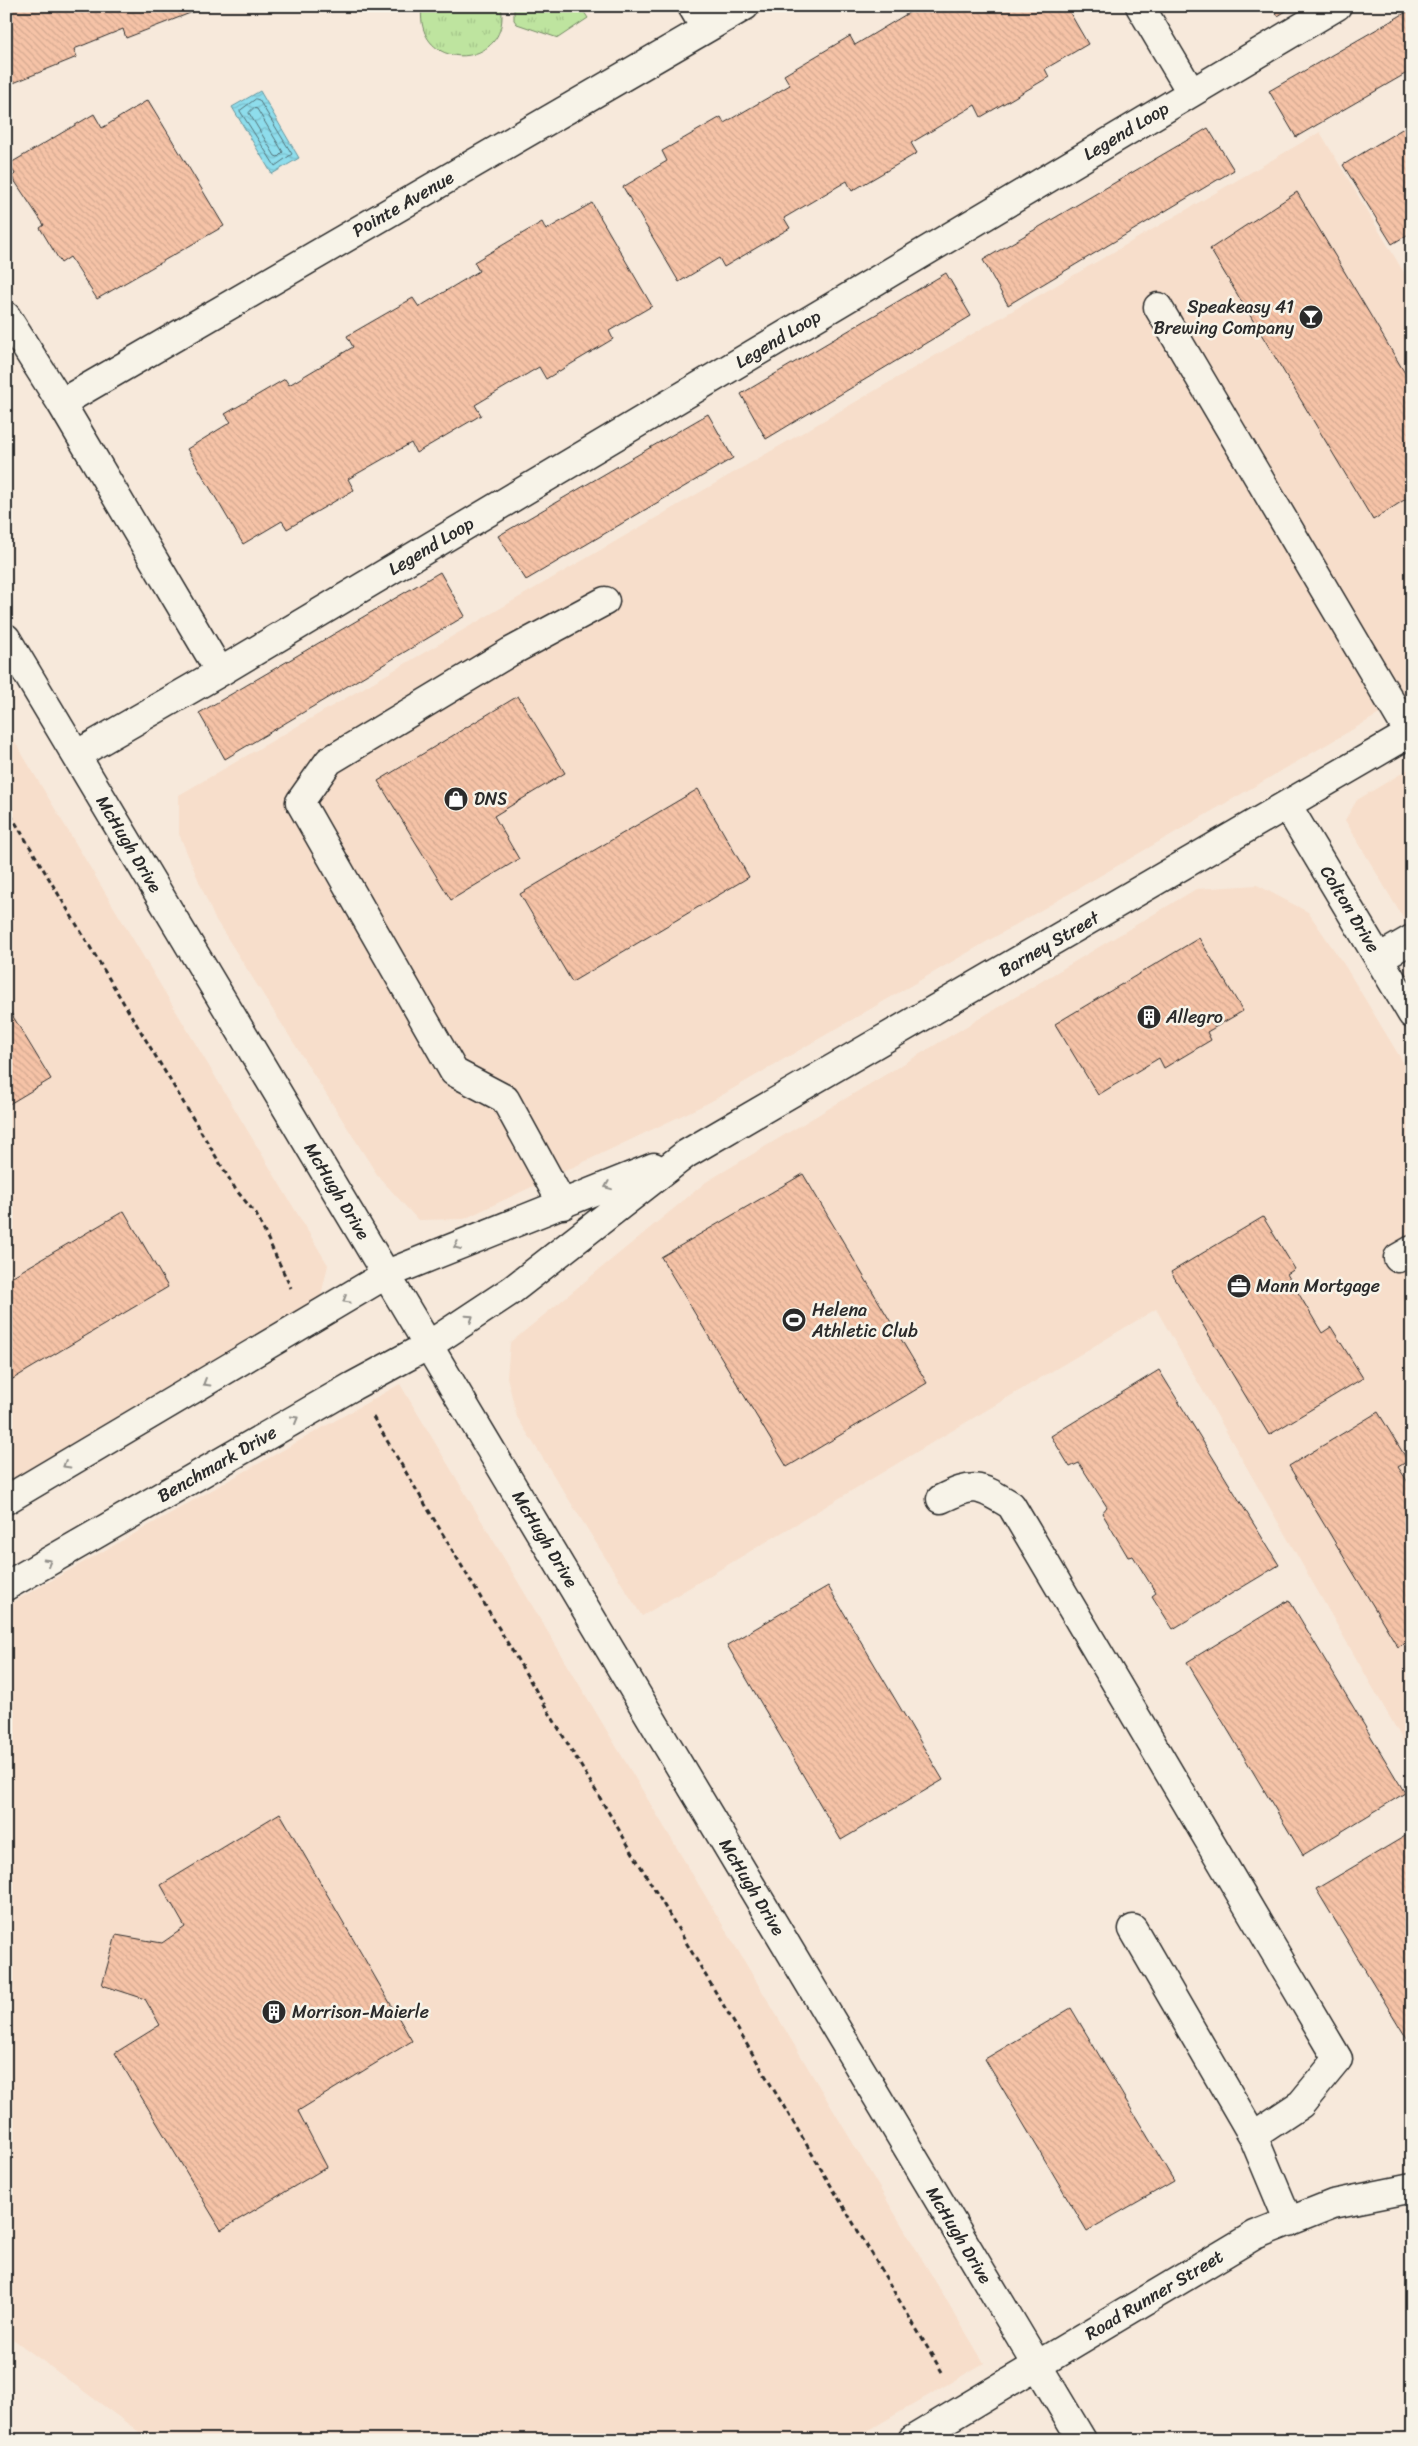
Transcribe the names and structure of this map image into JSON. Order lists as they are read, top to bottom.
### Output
{
  "streets": {
    "street": [
      "Legend Loop",
      "Pointe Avenue",
      "McHugh Drive",
      "Colton Drive",
      "Barney Street",
      "Benchmark Drive",
      "Road Runner Street"
    ]
  },
  "crossings": [
    ["Legend Loop", "McHugh Drive"],
    ["McHugh Drive", "Benchmark Drive"],
    ["McHugh Drive", "Road Runner Street"],
    ["Colton Drive", "Barney Street"],
    ["Barney Street", "Benchmark Drive"]
  ],
  "places": {
    "bar": ["Speakeasy 41 Brewing Company"],
    "shop": ["DNS"],
    "building": ["Allegro", "Morrison-Maierle"],
    "office": ["Mann Mortgage"],
    "sports": ["Helena Athletic Club"]
  }
}
